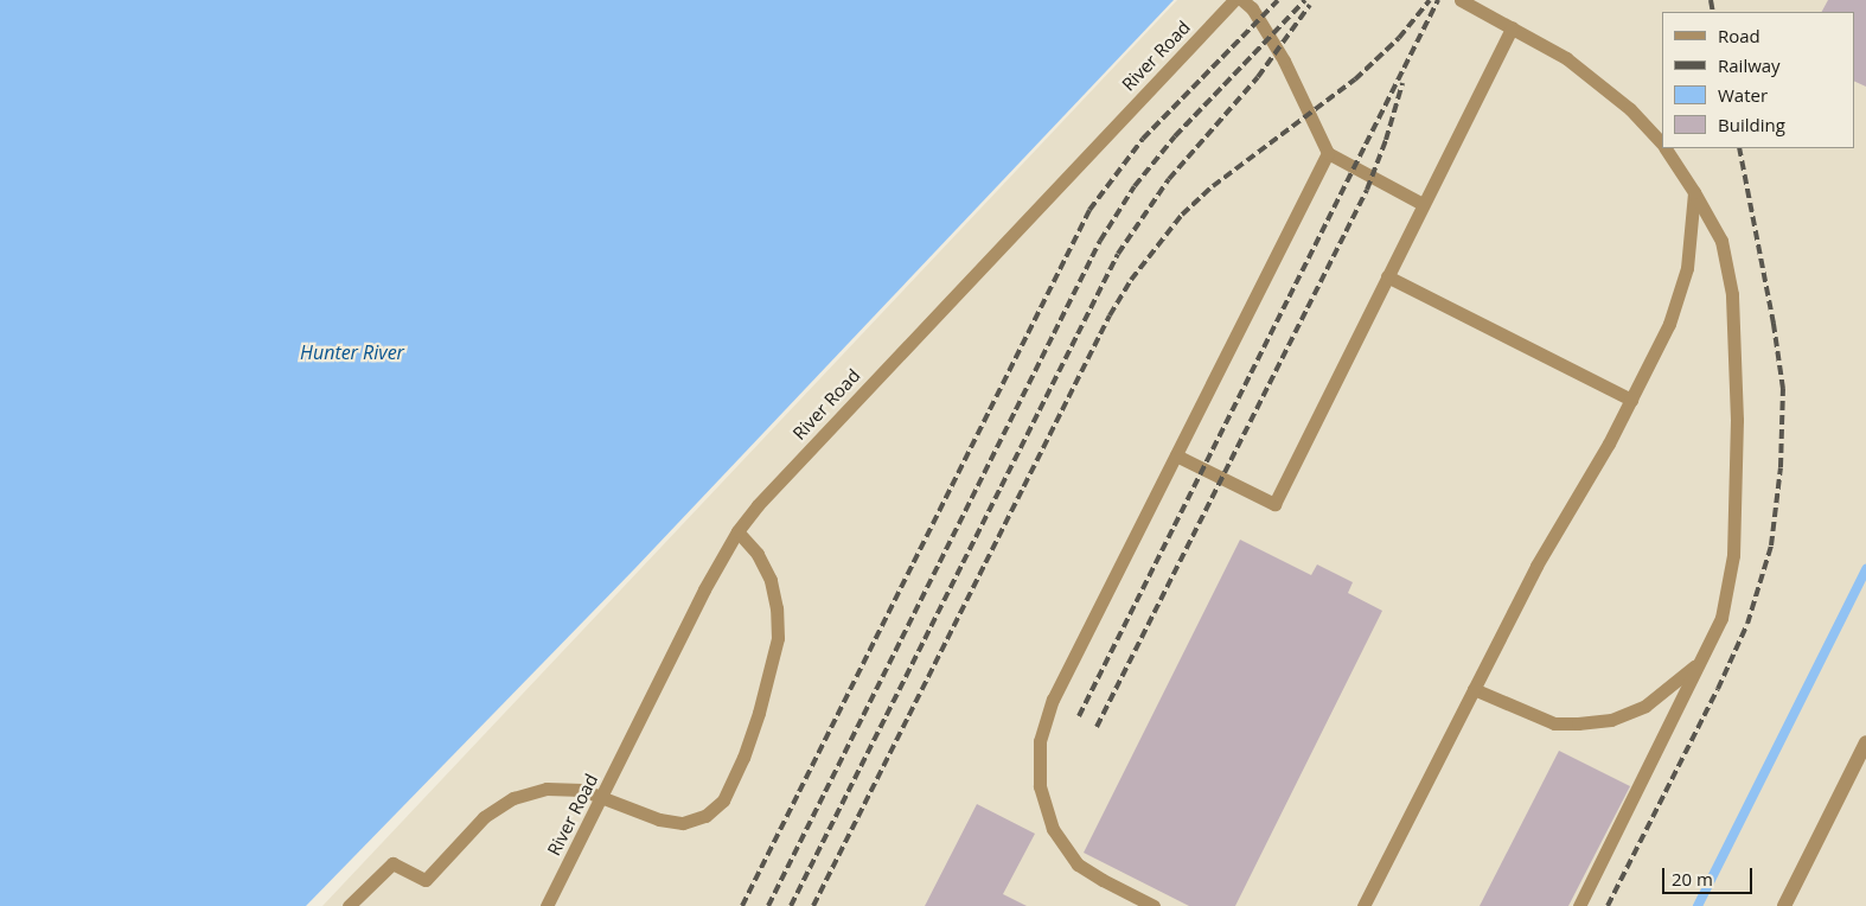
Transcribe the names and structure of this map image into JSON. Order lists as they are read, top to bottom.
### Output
{
  "streets": {
    "lane": ["River Road"]
  },
  "water": ["Hunter River"],
  "legend": [
    "Road",
    "Railway",
    "Water",
    "Building"
  ],
  "scale_bar": "20 m"
}
